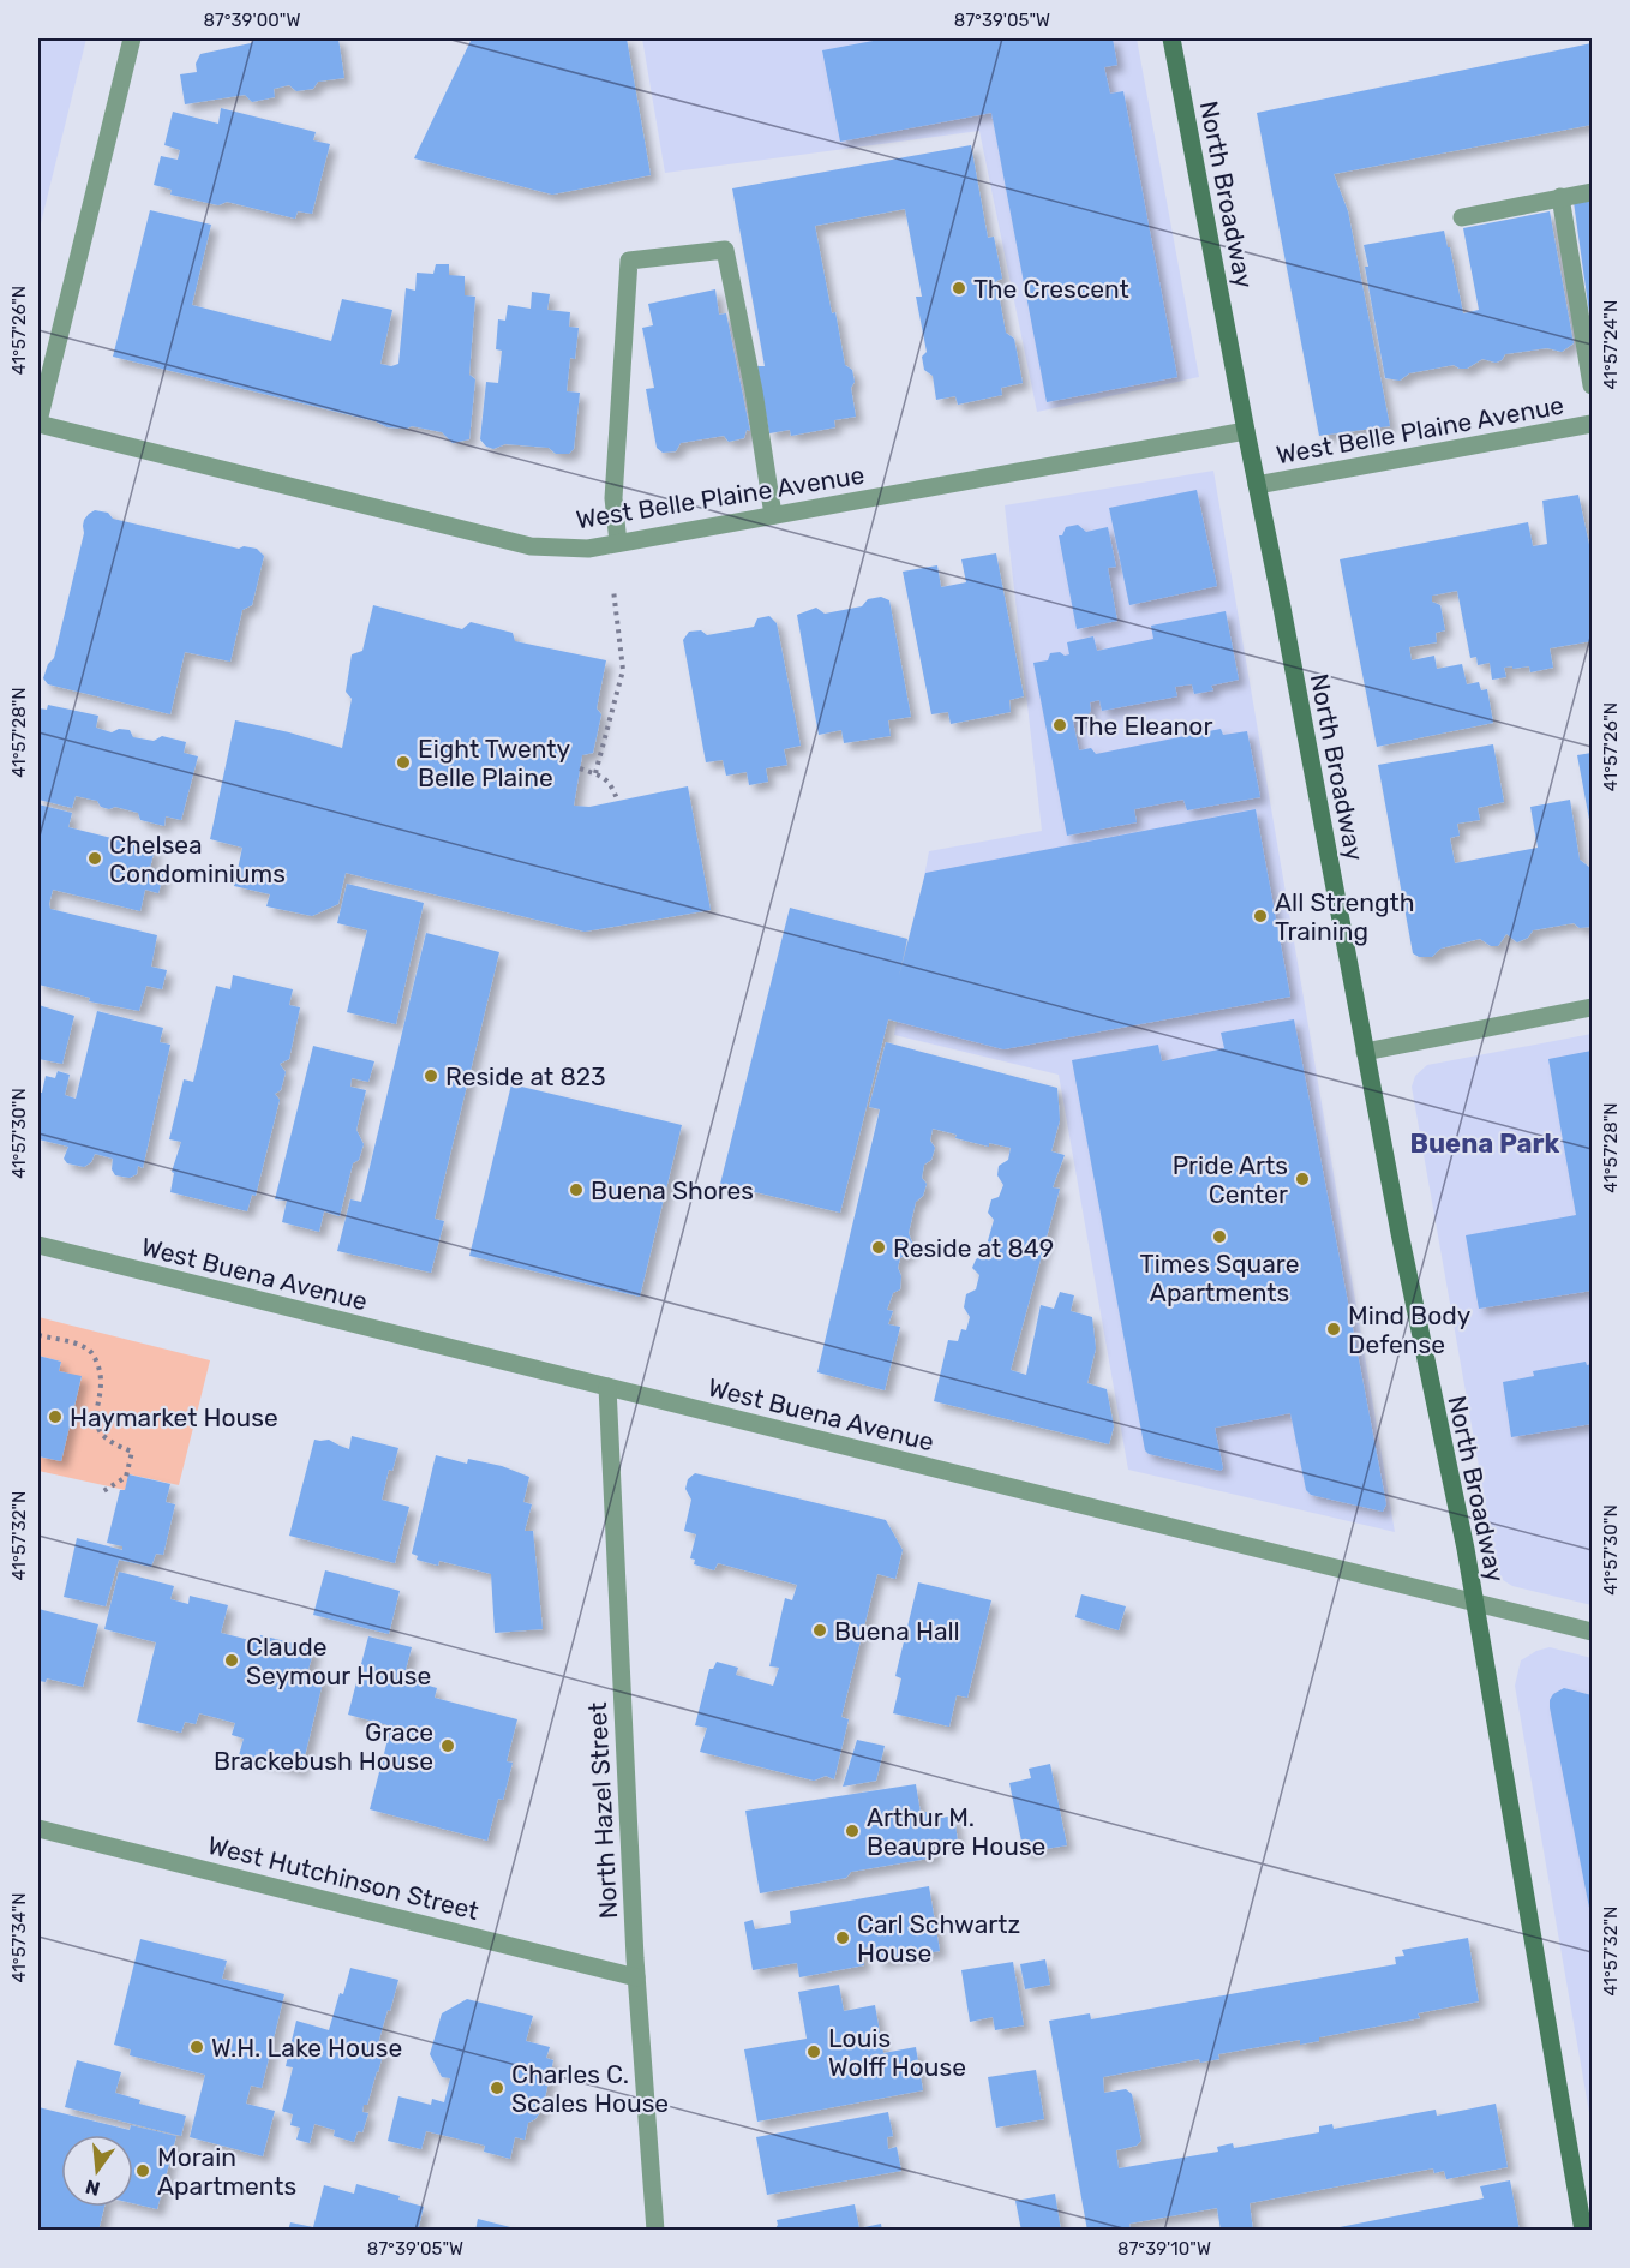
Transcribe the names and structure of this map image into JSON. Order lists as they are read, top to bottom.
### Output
{
  "streets": {
    "main road": ["North Broadway"],
    "street": [
      "West Belle Plaine Avenue",
      "West Buena Avenue",
      "North Hazel Street",
      "West Hutchinson Street"
    ]
  },
  "crossings": [
    ["North Broadway", "West Belle Plaine Avenue"],
    ["North Broadway", "West Buena Avenue"],
    ["West Buena Avenue", "North Hazel Street"],
    ["North Hazel Street", "West Hutchinson Street"]
  ],
  "districts": ["Buena Park"],
  "places": [
    "The Crescent",
    "The Eleanor",
    "Eight Twenty Belle Plaine",
    "Chelsea Condominiums",
    "All Strength Training",
    "Reside at 823",
    "Pride Arts Center",
    "Buena Shores",
    "Times Square Apartments",
    "Reside at 849",
    "Mind Body Defense",
    "Haymarket House",
    "Buena Hall",
    "Claude Seymour House",
    "Grace Brackebush House",
    "Arthur M. Beaupre House",
    "Carl Schwartz House",
    "W.H. Lake House",
    "Louis Wolff House",
    "Charles C. Scales House",
    "Morain Apartments"
  ],
  "north": "bottom",
  "coordinates": [
    "87°39'00\"W",
    "87°39'05\"W",
    "41°57'26\"N",
    "41°57'24\"N",
    "41°57'28\"N",
    "41°57'30\"N",
    "41°57'32\"N",
    "41°57'34\"N",
    "87°39'10\"W"
  ]
}
